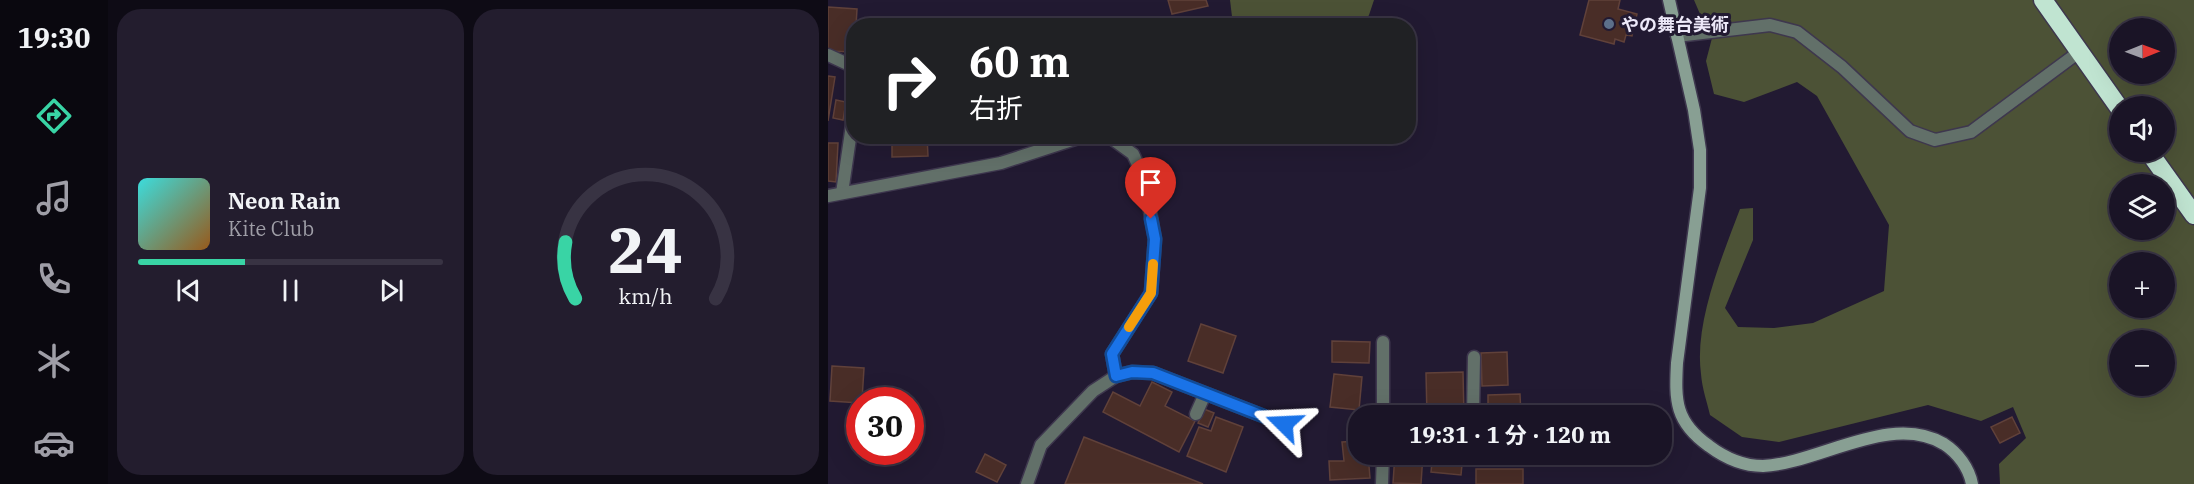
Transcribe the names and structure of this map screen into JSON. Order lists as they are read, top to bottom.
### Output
{
  "places": ["やの舞台美術"],
  "north": "right",
  "page": {
    "tabs": "19:30",
    "map_buttons": ["+", "−"],
    "turn": ["60 m", "右折"],
    "song": ["Neon Rain", "Kite Club"],
    "limit": "30",
    "trip": "19:31 · 1 分 · 120 m",
    "gauge": ["24", "km/h"]
  }
}
